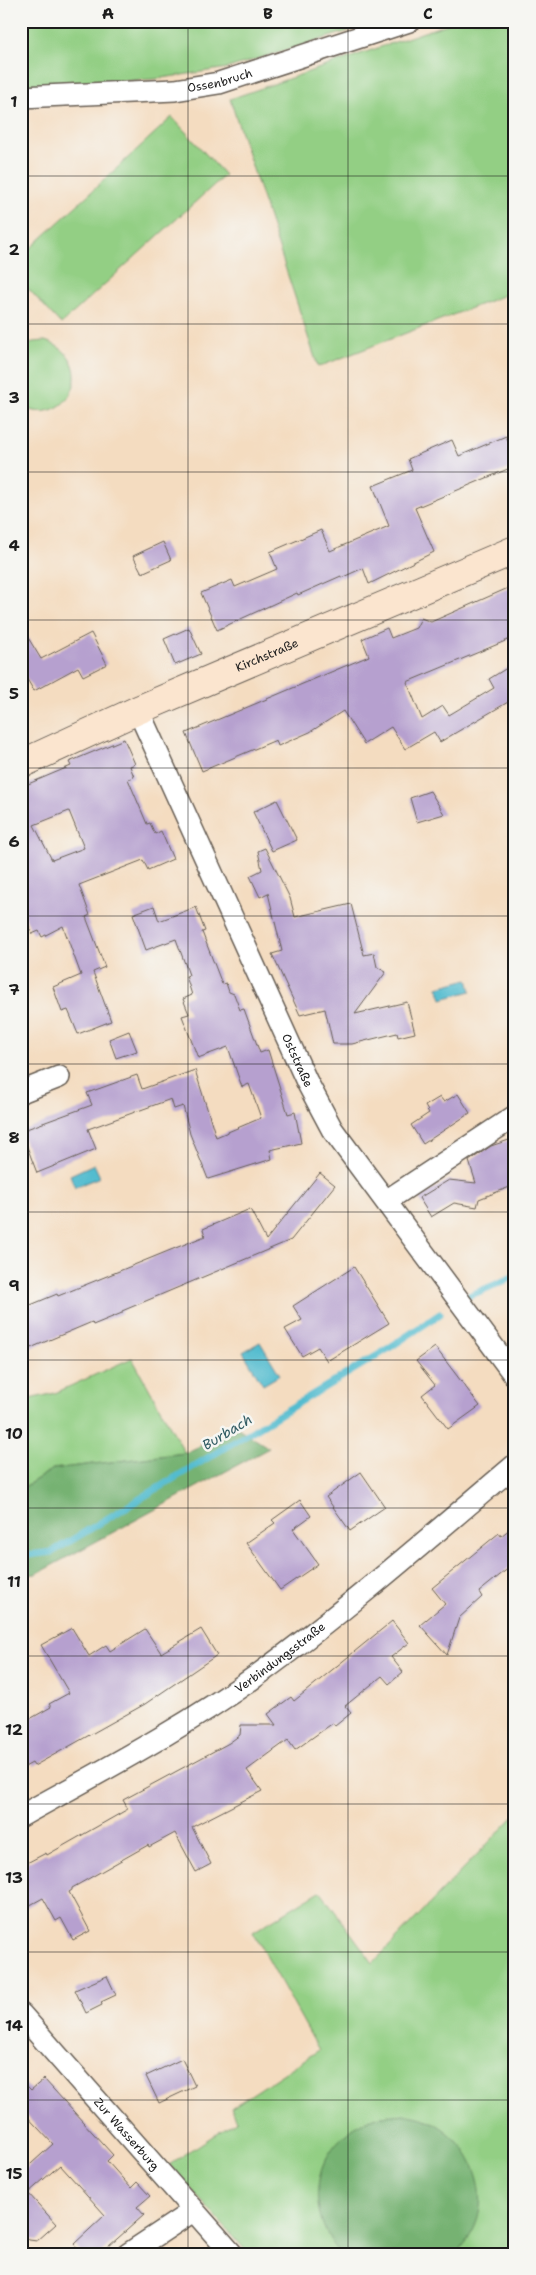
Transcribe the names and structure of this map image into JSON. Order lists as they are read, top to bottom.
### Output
{
  "streets": {
    "street": [
      "Ossenbruch",
      "Kirchstraße",
      "Oststraße",
      "Verbindungsstraße",
      "Zur Wasserburg"
    ]
  },
  "crossings": [
    ["Kirchstraße", "Oststraße"]
  ],
  "water": ["Burbach"],
  "grid": {
    "columns": ["A", "B", "C"],
    "rows": [
      "1",
      "2",
      "3",
      "4",
      "5",
      "6",
      "7",
      "8",
      "9",
      "10",
      "11",
      "12",
      "13",
      "14",
      "15"
    ]
  }
}
